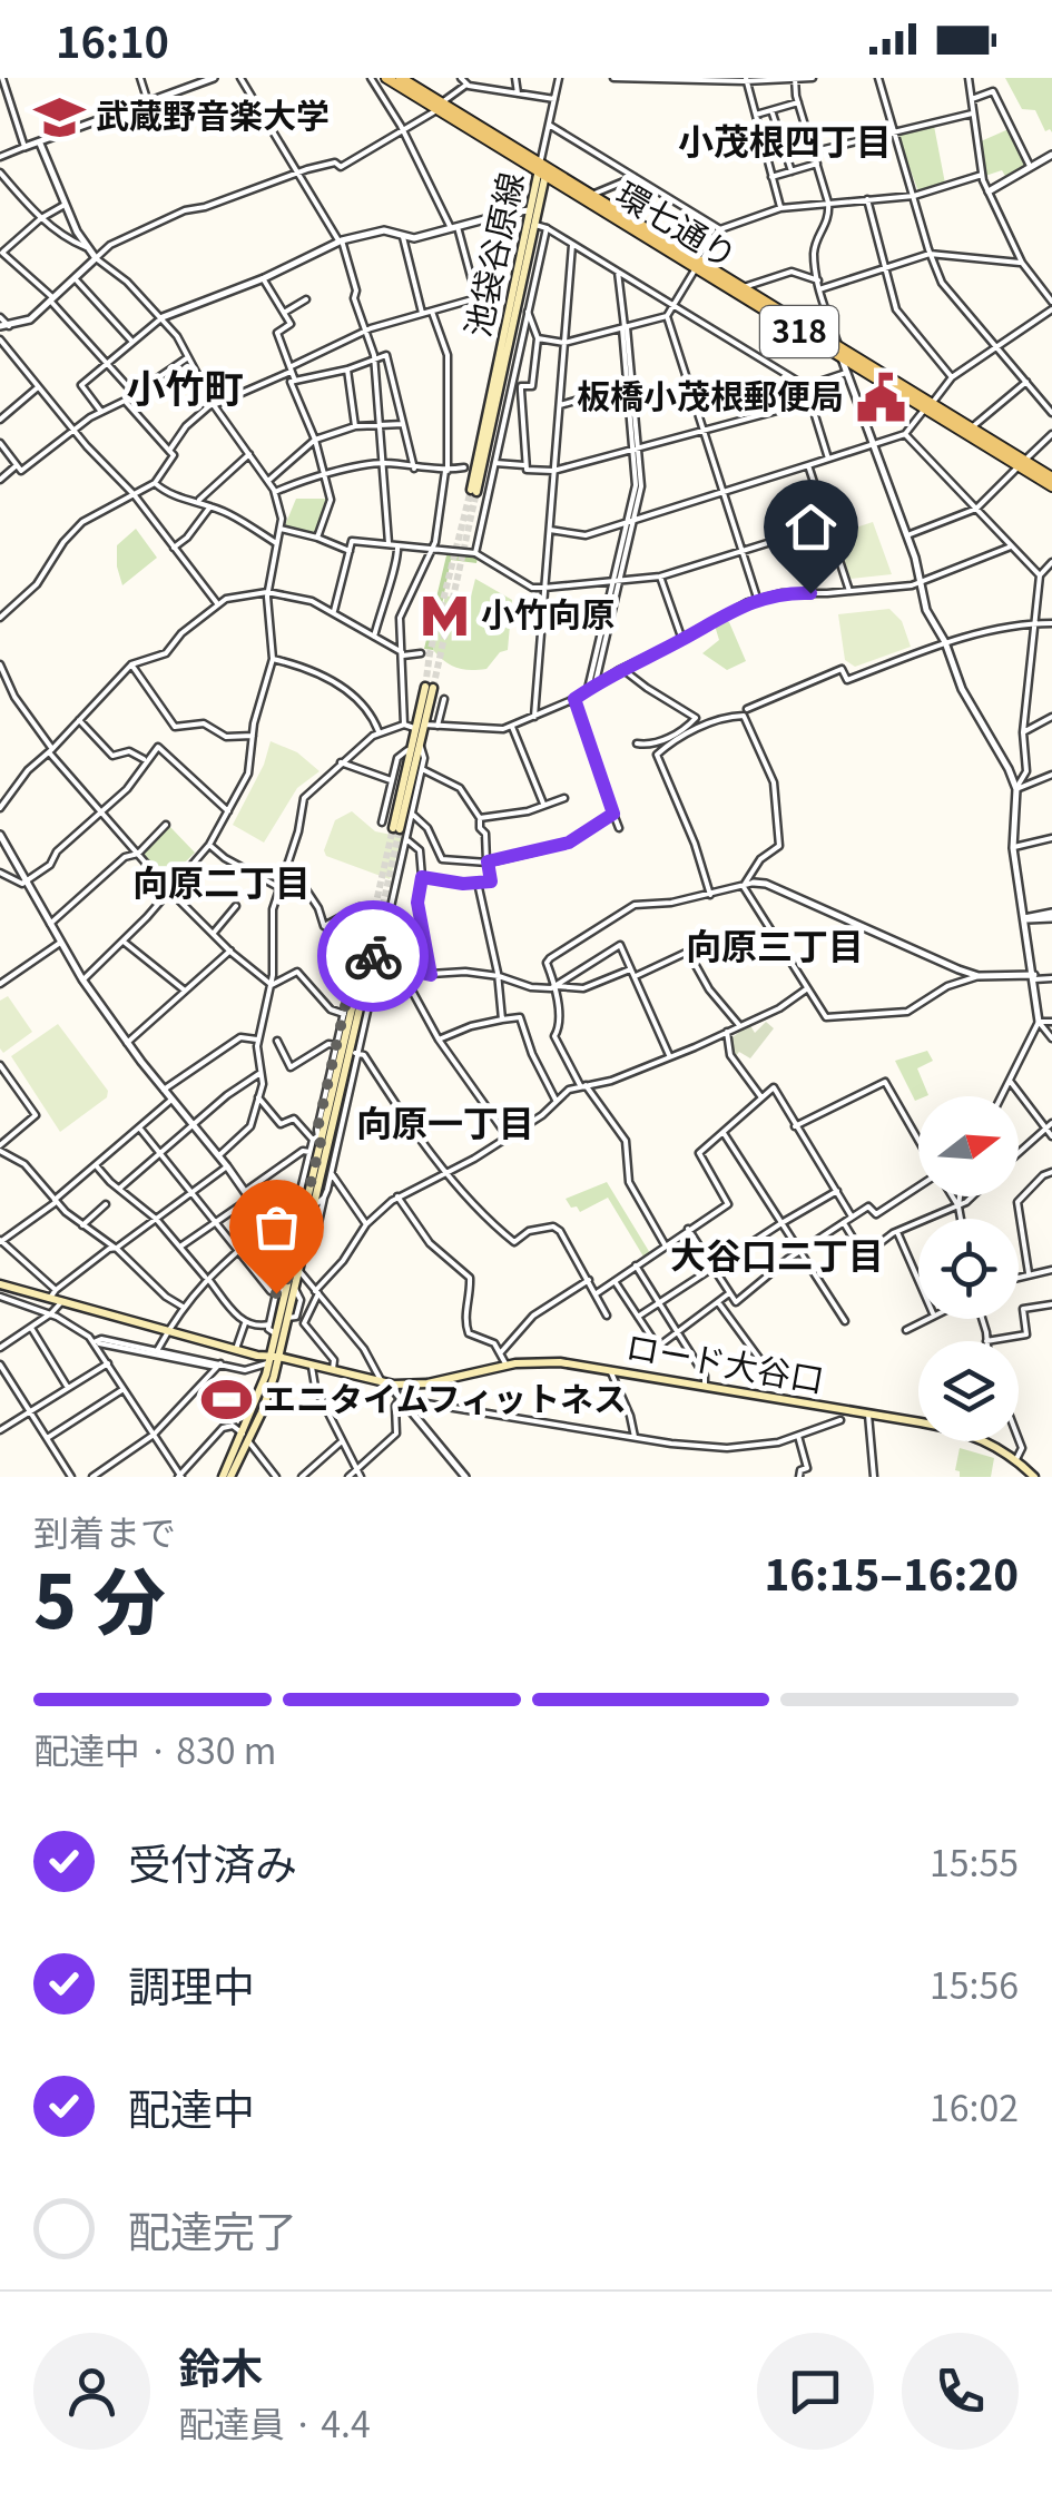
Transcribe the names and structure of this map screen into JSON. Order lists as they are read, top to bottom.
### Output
{
  "streets": {
    "main road": [
      "環七通り",
      "池袋谷原線",
      "318",
      "ロード大谷口"
    ]
  },
  "crossings": [
    ["環七通り", "池袋谷原線"]
  ],
  "districts": [
    "小茂根四丁目",
    "小竹町",
    "向原二丁目",
    "向原三丁目",
    "向原一丁目",
    "大谷口二丁目"
  ],
  "places": {
    "school or university": ["武蔵野音楽大学"],
    "public building": ["板橋小茂根郵便局"],
    "metro station": ["小竹向原"],
    "sports": ["エニタイムフィットネス"]
  },
  "north": "right",
  "page": {
    "status": "16:10",
    "heading": ["5 分", "到着まで", "16:15–16:20"],
    "panel": ["鈴木", "配達員 · 4.4"],
    "bar": "配達中 · 830 m",
    "list": [
      ["受付済み", "15:55"],
      ["調理中", "15:56"],
      ["配達中", "16:02"],
      "配達完了"
    ]
  }
}
